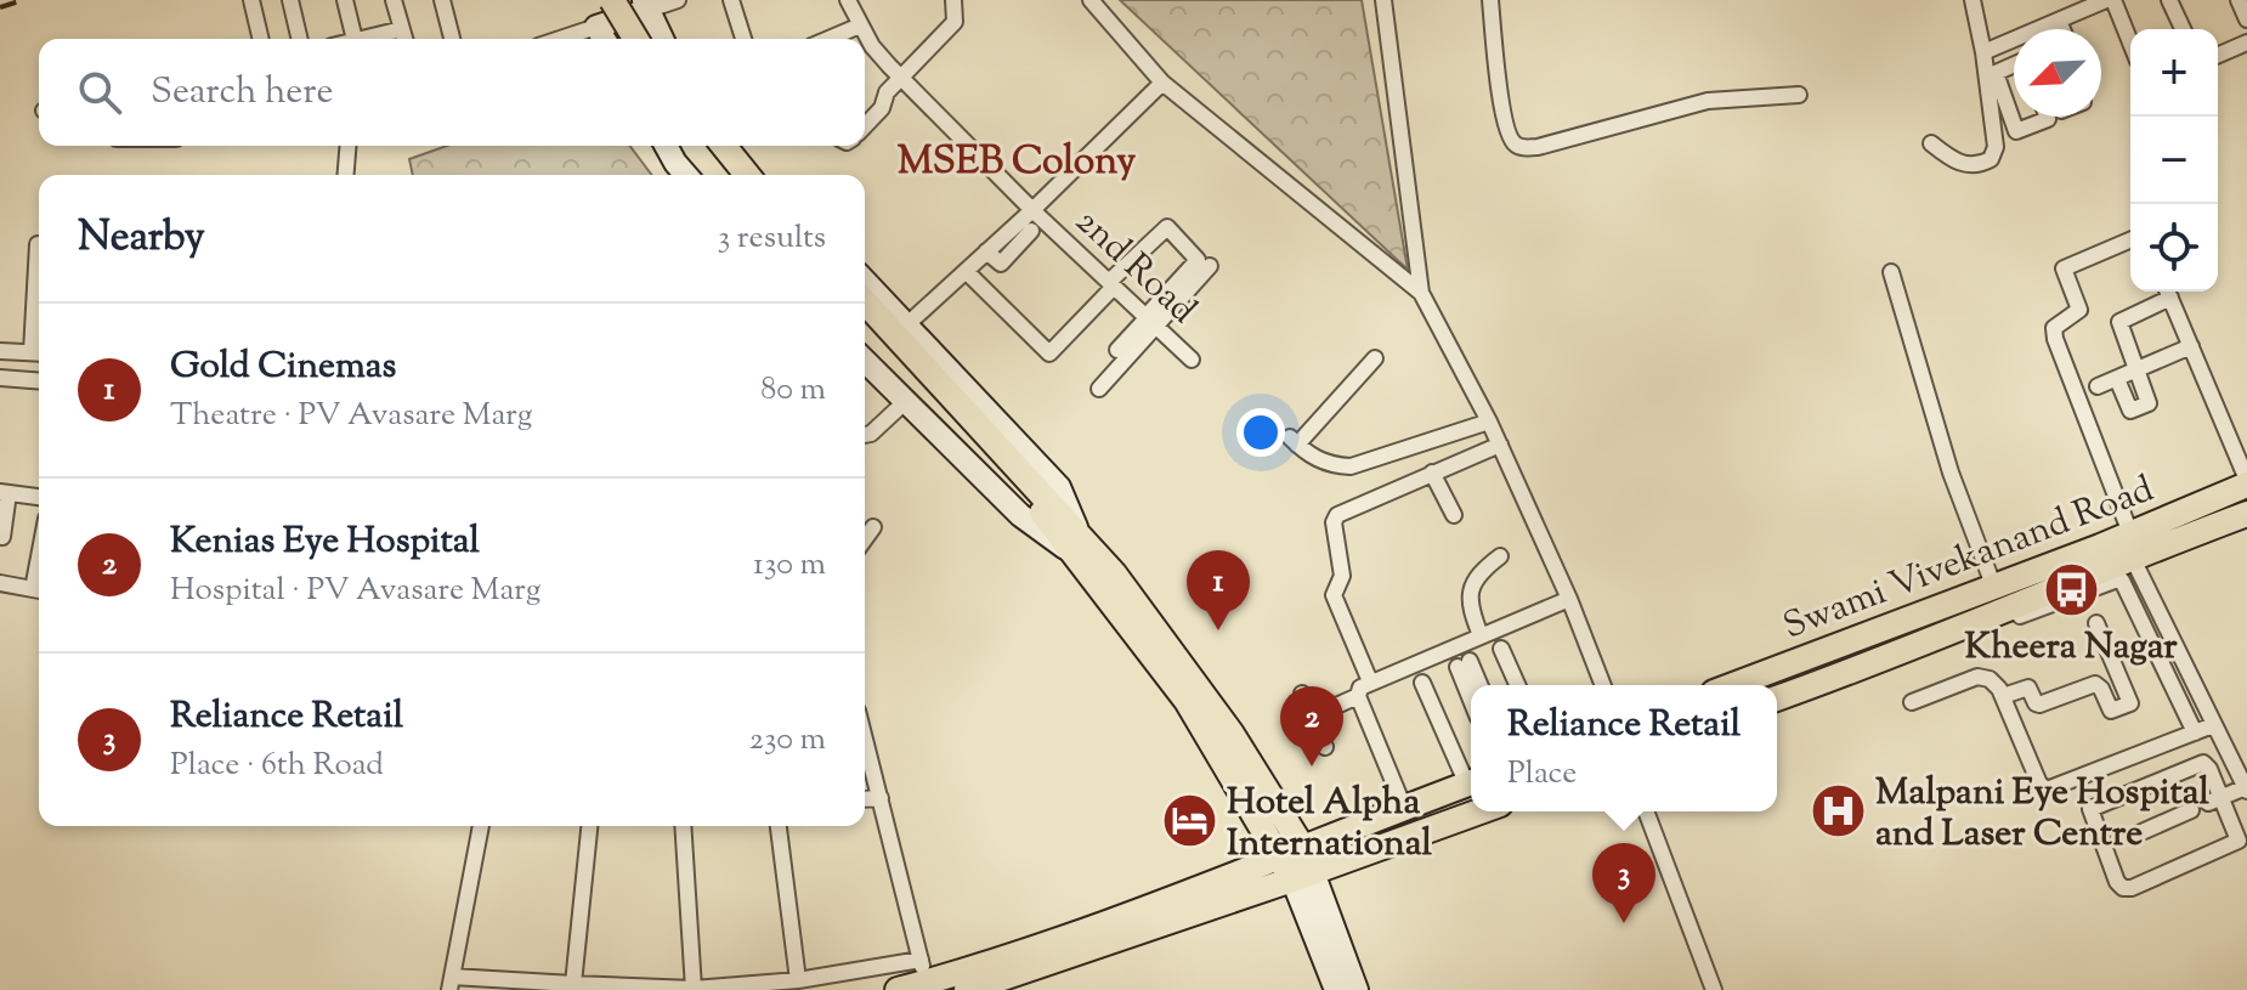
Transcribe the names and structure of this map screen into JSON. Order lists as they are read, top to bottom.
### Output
{
  "streets": {
    "main road": ["Swami Vivekanand Road"],
    "street": ["2nd Road"]
  },
  "districts": ["MSEB Colony"],
  "places": {
    "bus stop": ["Kheera Nagar"],
    "hospital": ["Malpani Eye Hospital and Laser Centre"],
    "hotel": ["Hotel Alpha International"]
  },
  "north": "bottom left",
  "page": {
    "map_buttons": ["+", "−"],
    "search": "Search here",
    "heading": ["Nearby", "3 results"],
    "list": [
      {
        "mark": "1",
        "name": "Gold Cinemas",
        "note": "Theatre · PV Avasare Marg",
        "value": "80 m"
      },
      {
        "mark": "2",
        "name": "Kenias Eye Hospital",
        "note": "Hospital · PV Avasare Marg",
        "value": "130 m"
      },
      {
        "mark": "3",
        "name": "Reliance Retail",
        "note": "Place · 6th Road",
        "value": "230 m"
      }
    ],
    "pins": ["1", "2", "3"],
    "popup": ["Reliance Retail", "Place"]
  }
}
